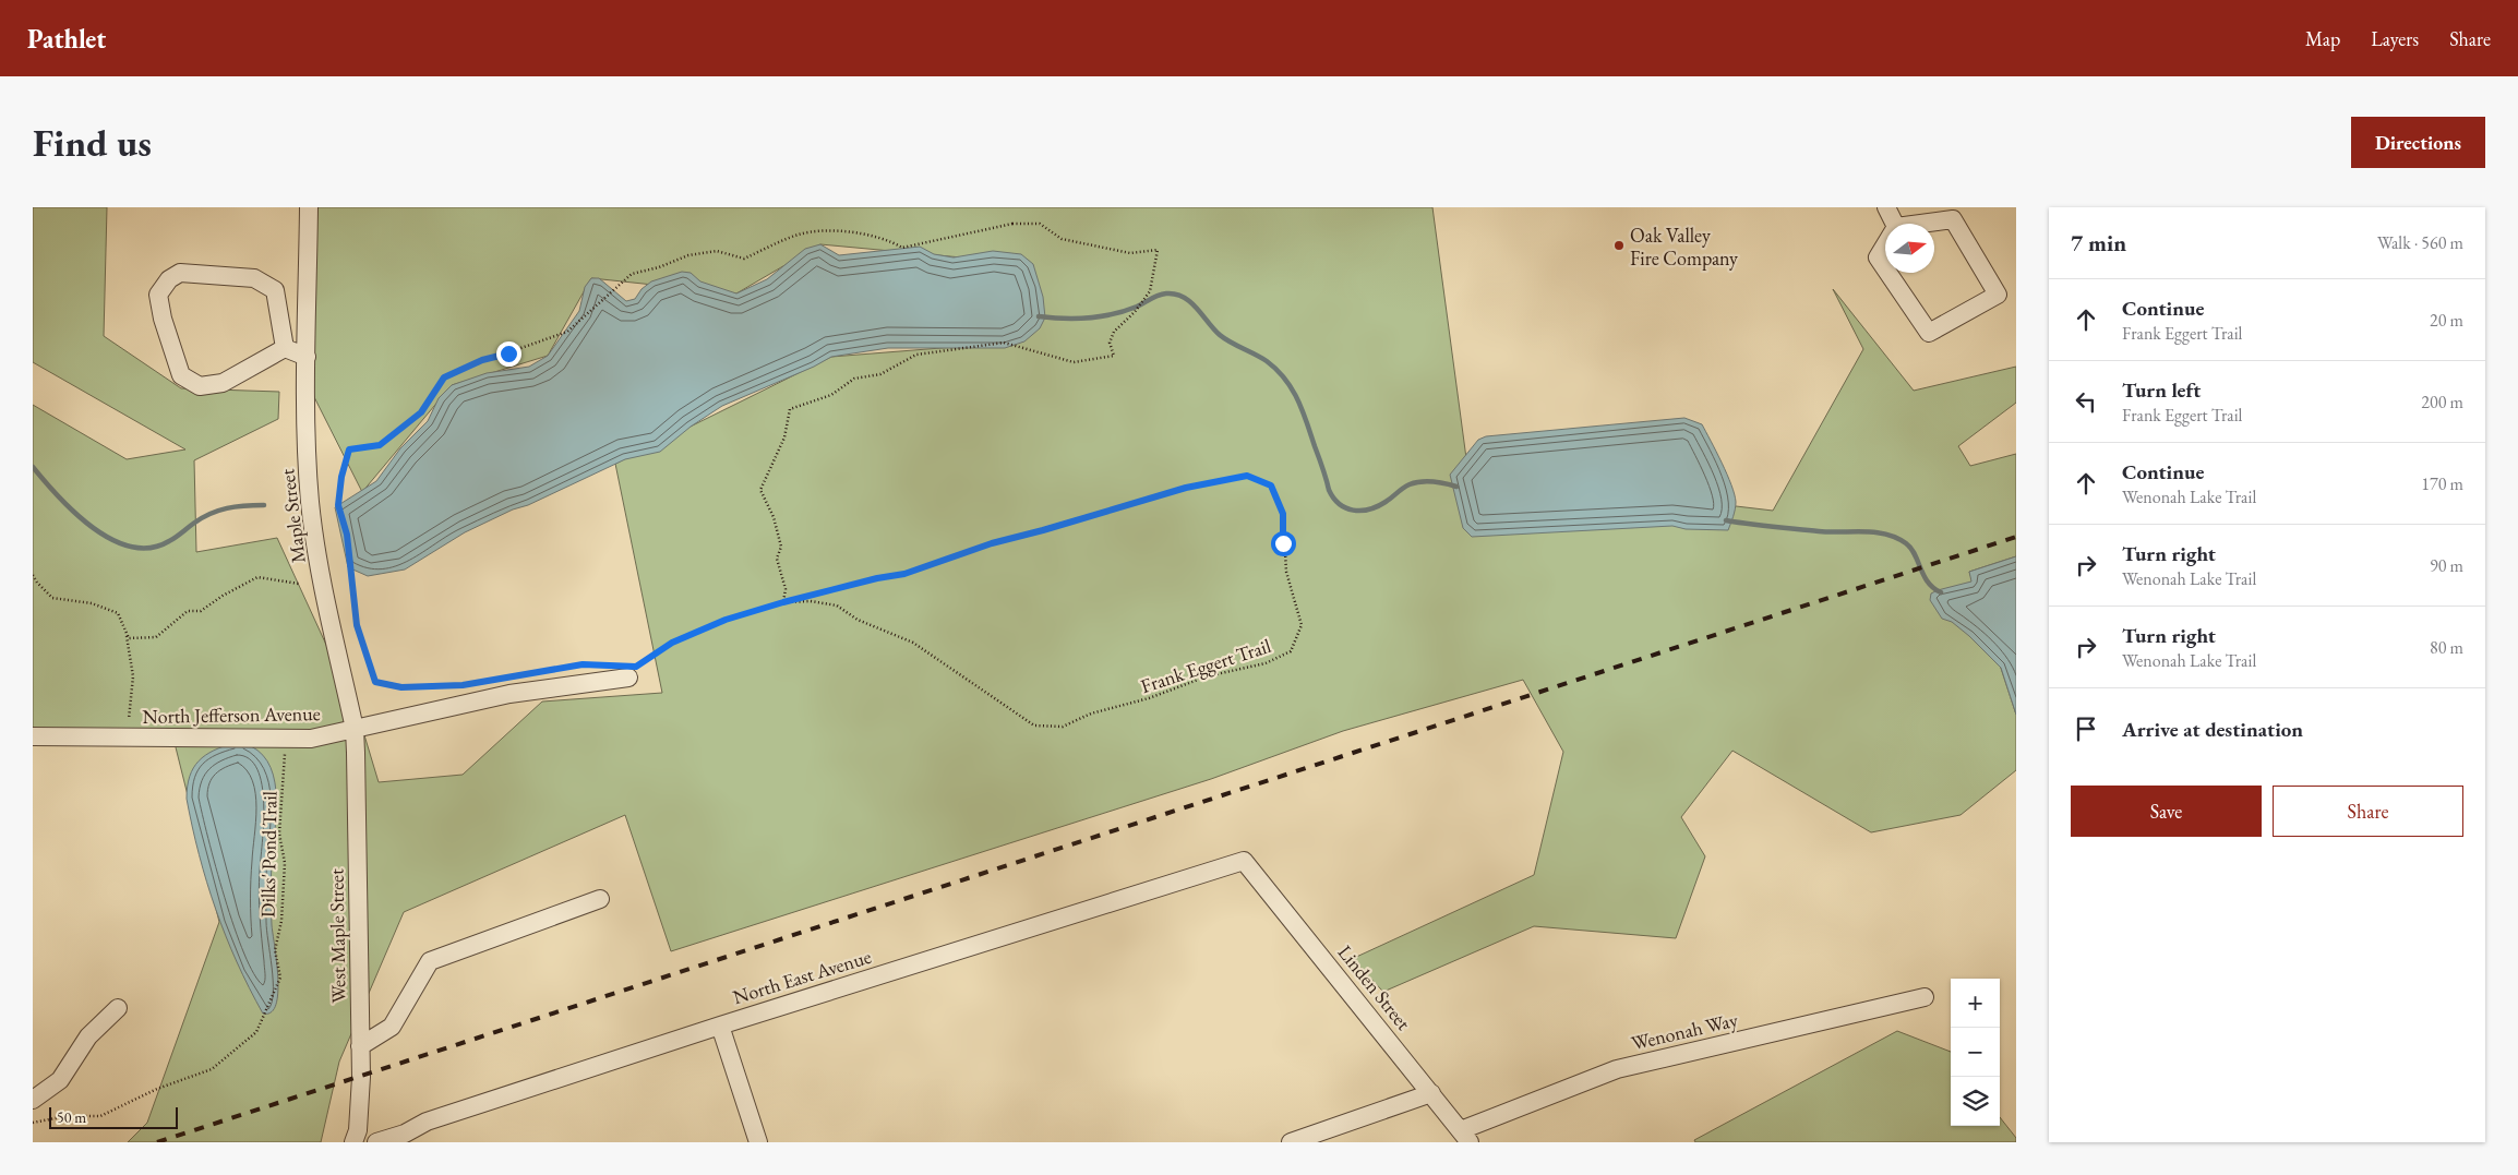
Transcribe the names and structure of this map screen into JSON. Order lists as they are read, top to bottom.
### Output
{
  "streets": {
    "street": [
      "Maple Street",
      "North Jefferson Avenue",
      "West Maple Street",
      "North East Avenue",
      "Linden Street",
      "Wenonah Way"
    ],
    "path": ["Frank Eggert Trail", "Dilks' Pond Trail"]
  },
  "crossings": [
    ["Maple Street", "North Jefferson Avenue"],
    ["Maple Street", "West Maple Street"],
    ["North Jefferson Avenue", "West Maple Street"],
    ["North East Avenue", "Linden Street"],
    ["Linden Street", "Wenonah Way"]
  ],
  "places": ["Oak Valley Fire Company"],
  "scale_bar": "50 m",
  "north": "right",
  "page": {
    "header": "Pathlet",
    "nav": ["Map", "Layers", "Share"],
    "buttons": [
      "Directions",
      ["Save", "Share"]
    ],
    "title": "Find us",
    "heading": ["7 min", "Walk · 560 m"],
    "list": [
      ["Continue", "Frank Eggert Trail", "20 m"],
      ["Turn left", "Frank Eggert Trail", "200 m"],
      ["Continue", "Wenonah Lake Trail", "170 m"],
      ["Turn right", "Wenonah Lake Trail", "90 m"],
      ["Turn right", "Wenonah Lake Trail", "80 m"],
      "Arrive at destination"
    ],
    "map_buttons": ["+", "−"],
    "scale": "50 m"
  }
}
